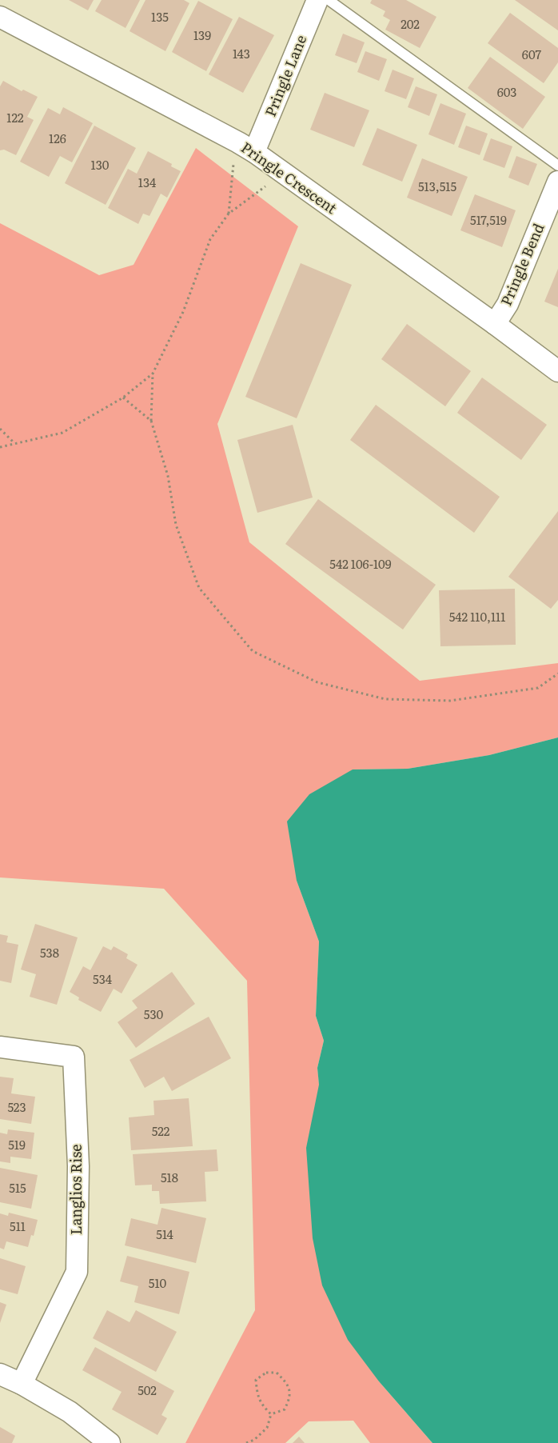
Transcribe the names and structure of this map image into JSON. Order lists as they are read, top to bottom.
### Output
{
  "streets": {
    "street": [
      "Pringle Lane",
      "Pringle Crescent",
      "Pringle Bend",
      "Langlios Rise"
    ]
  },
  "crossings": [
    ["Pringle Lane", "Pringle Crescent"],
    ["Pringle Crescent", "Pringle Bend"]
  ],
  "house_numbers": [
    "135",
    "202",
    "139",
    "143",
    "607",
    "603",
    "122",
    "126",
    "130",
    "134",
    "513,515",
    "517,519",
    "542 106-109",
    "542 110,111",
    "538",
    "534",
    "530",
    "523",
    "522",
    "519",
    "518",
    "515",
    "511",
    "514",
    "510",
    "502"
  ]
}
